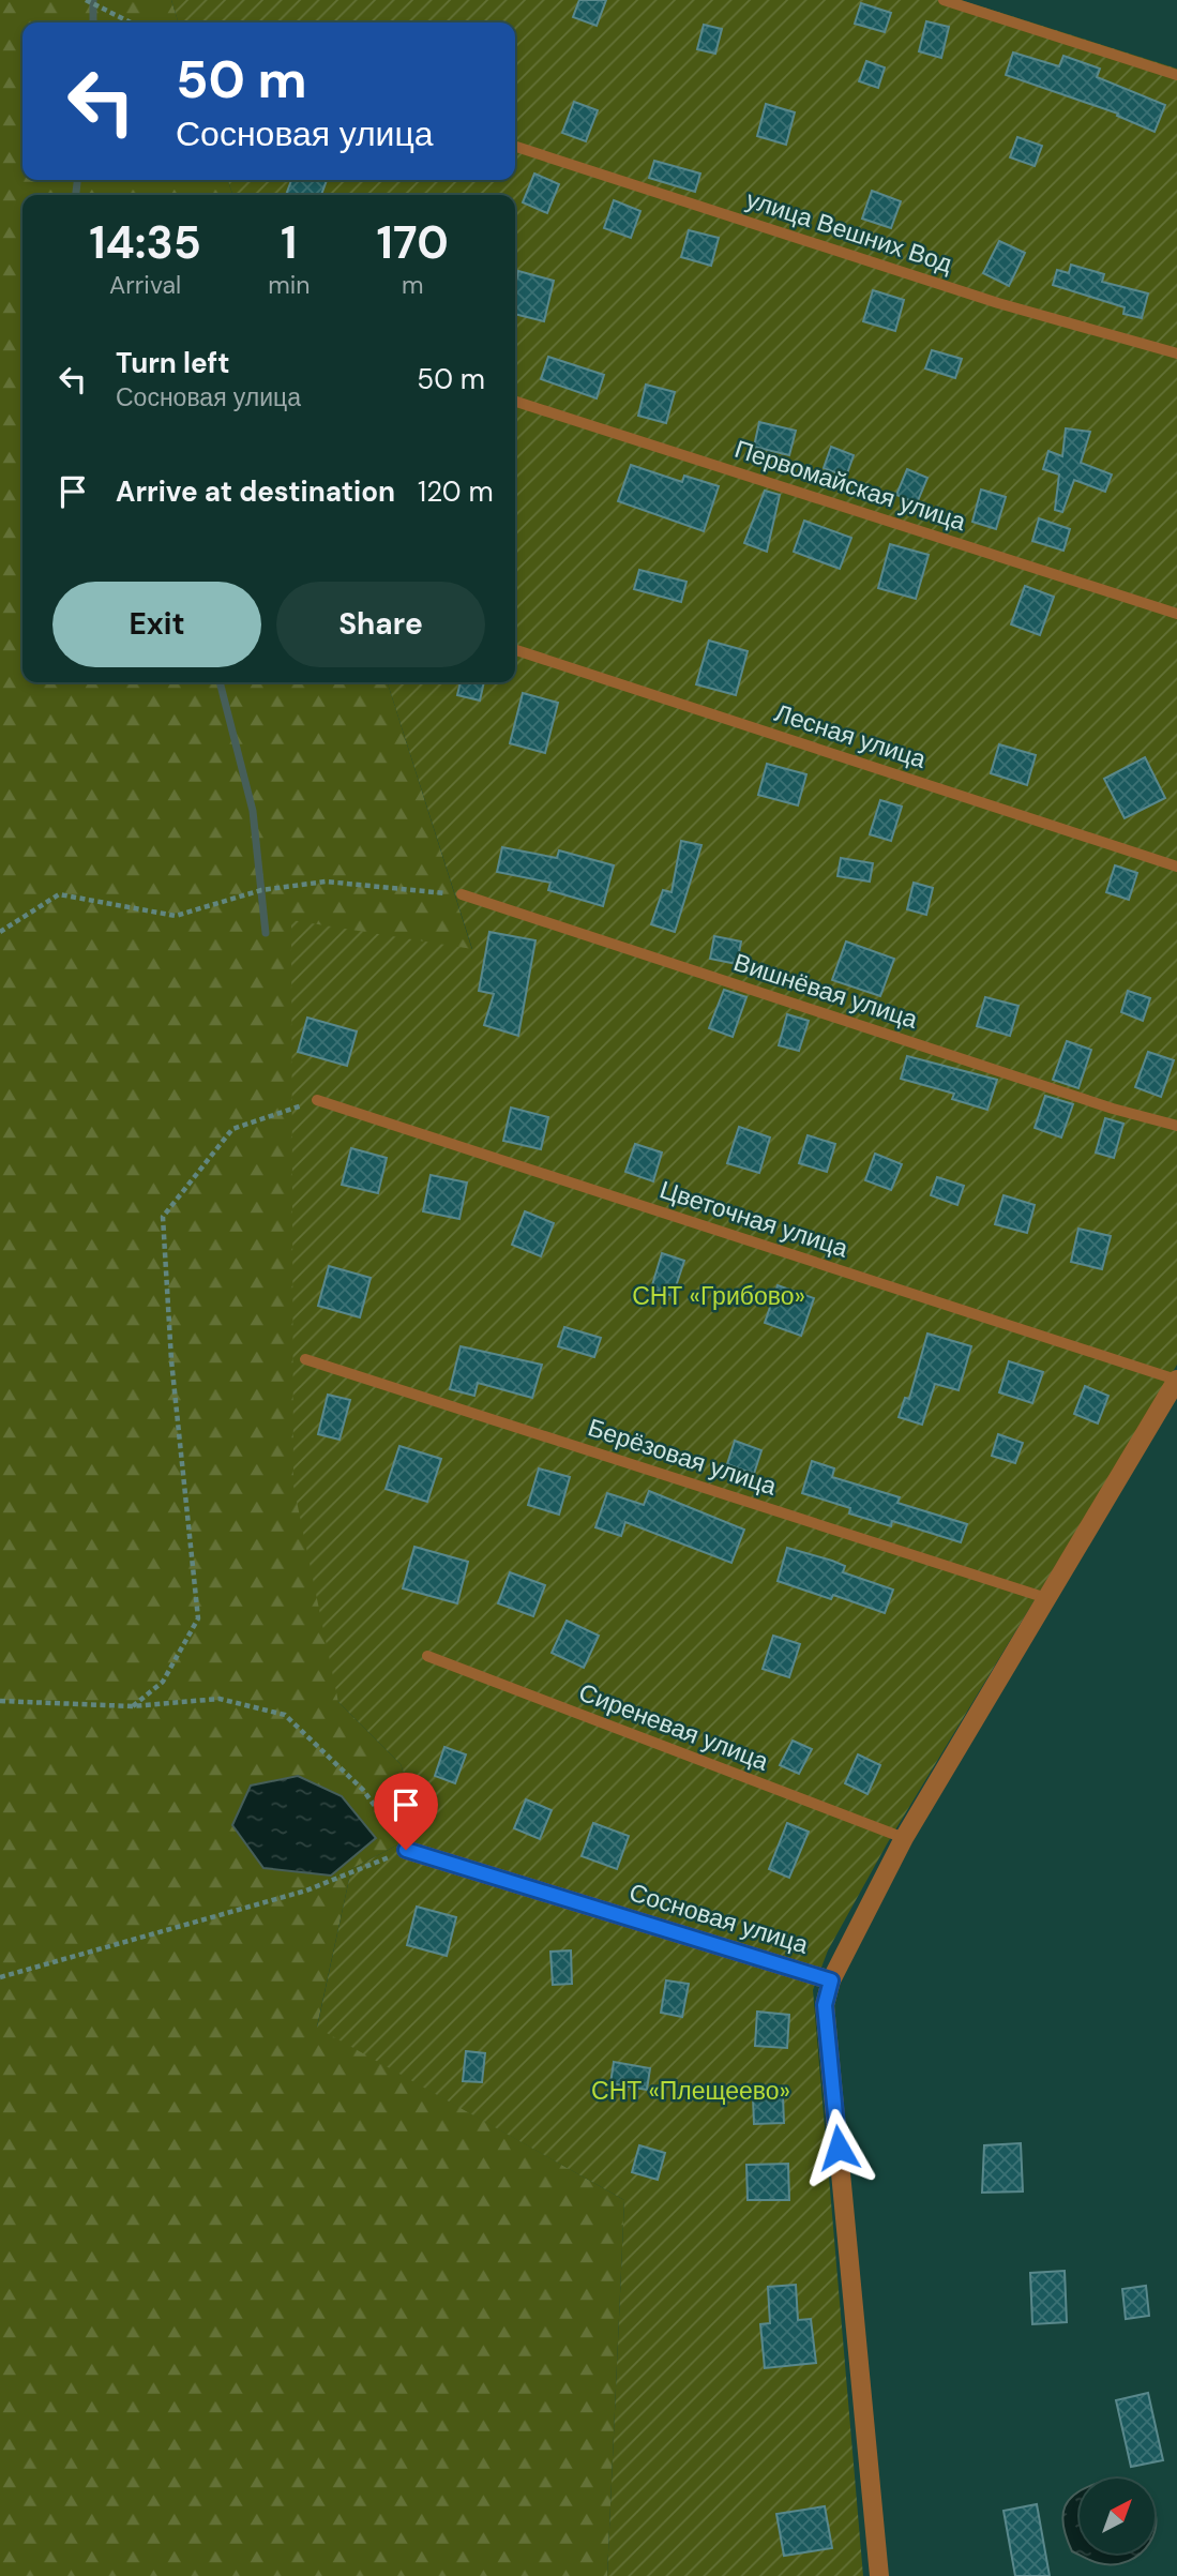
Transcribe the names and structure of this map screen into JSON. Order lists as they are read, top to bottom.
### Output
{
  "streets": {
    "street": ["Сосновая улица"],
    "lane": [
      "улица Вешних Вод",
      "Первомайская улица",
      "Лесная улица",
      "Вишнёвая улица",
      "Цветочная улица",
      "Берёзовая улица",
      "Сиреневая улица"
    ]
  },
  "parks": ["СНТ «Грибово»", "СНТ «Плещеево»"],
  "north": "top right",
  "page": {
    "turn": ["50 m", "Сосновая улица"],
    "eta": [
      "14:35",
      "Arrival",
      "1",
      "min",
      "170",
      "m"
    ],
    "list": [
      {
        "name": "Turn left",
        "note": "Сосновая улица",
        "value": "50 m"
      },
      {
        "name": "Arrive at destination",
        "value": "120 m"
      }
    ],
    "buttons": ["Exit", "Share"]
  }
}
